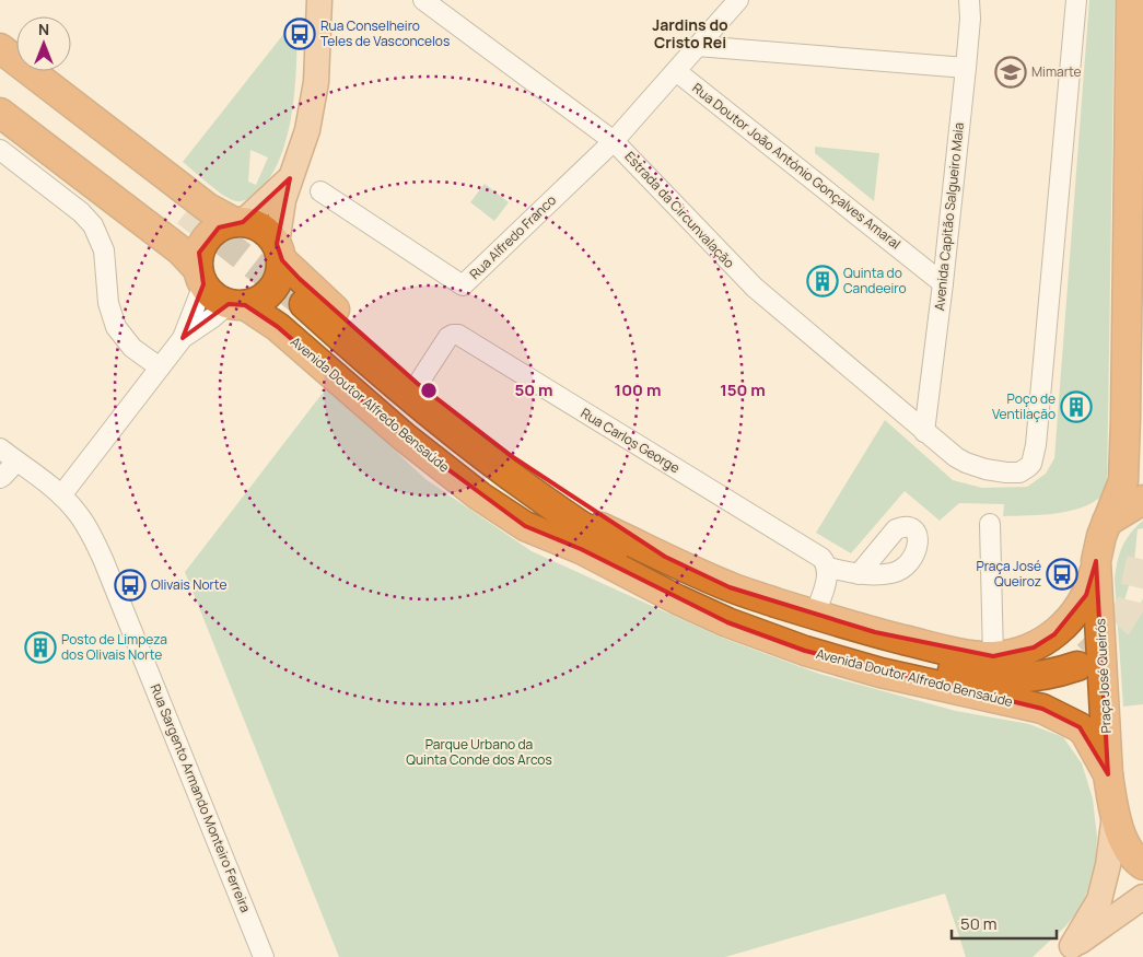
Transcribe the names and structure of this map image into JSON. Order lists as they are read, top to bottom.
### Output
{
  "streets": {
    "highway": ["Avenida Doutor Alfredo Bensaúde", "Praça José Queirós"],
    "street": [
      "Rua Doutor João António Gonçalves Amaral",
      "Estrada da Circunvalação",
      "Avenida Capitão Salgueiro Maia",
      "Rua Alfredo Franco",
      "Rua Carlos George",
      "Rua Sargento Armando Monteiro Ferreira"
    ]
  },
  "crossings": [
    ["Rua Doutor João António Gonçalves Amaral", "Avenida Capitão Salgueiro Maia"],
    ["Estrada da Circunvalação", "Avenida Capitão Salgueiro Maia"],
    ["Estrada da Circunvalação", "Rua Alfredo Franco"],
    ["Avenida Doutor Alfredo Bensaúde", "Rua Carlos George"],
    ["Avenida Doutor Alfredo Bensaúde", "Praça José Queirós"]
  ],
  "districts": ["Jardins do Cristo Rei"],
  "parks": ["Parque Urbano da Quinta Conde dos Arcos"],
  "places": {
    "bus stop": ["Rua Conselheiro Teles de Vasconcelos", "Praça José Queiroz", "Olivais Norte"],
    "school or university": ["Mimarte"],
    "building": ["Quinta do Candeeiro", "Poço de Ventilação", "Posto de Limpeza dos Olivais Norte"]
  },
  "scale_bar": "50 m",
  "north": "top",
  "rings": ["50 m", "100 m", "150 m"]
}
